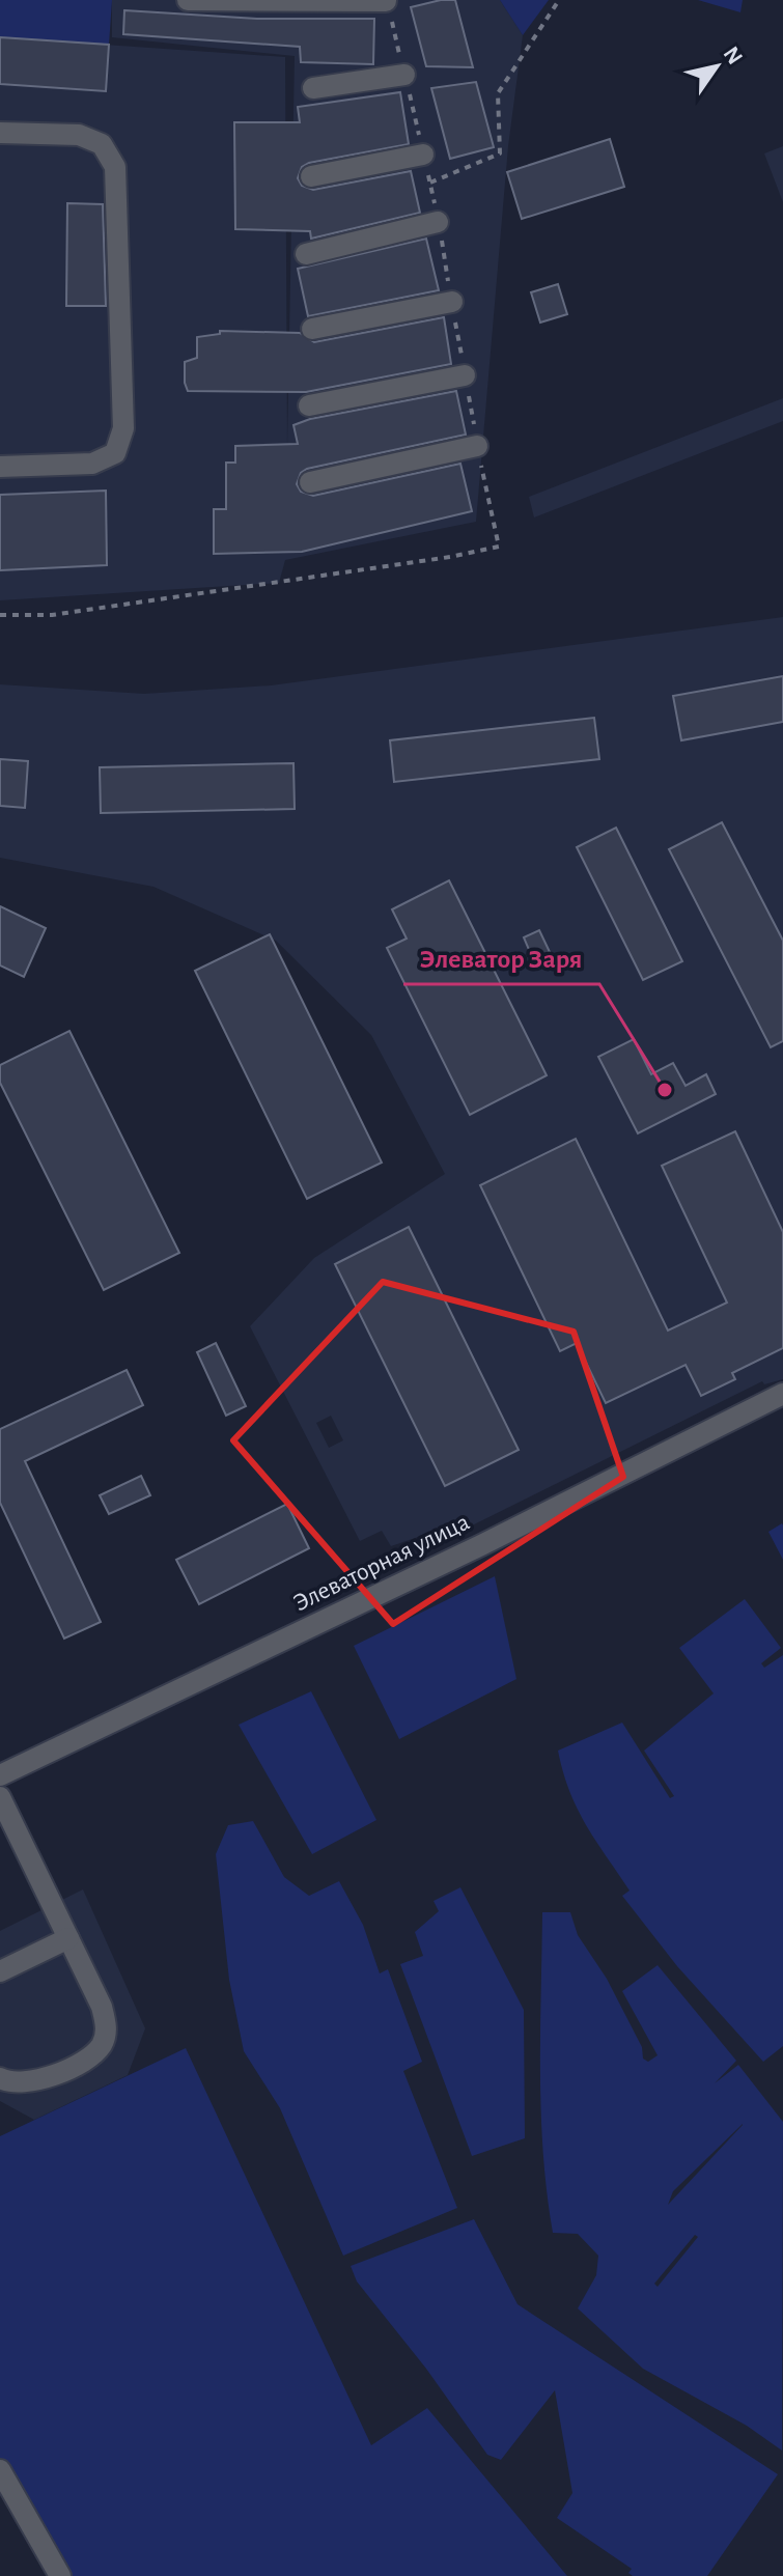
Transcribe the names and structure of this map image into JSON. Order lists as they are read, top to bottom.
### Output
{
  "streets": {
    "street": ["Элеваторная улица"]
  },
  "places": ["Элеватор Заря"],
  "north": "top right"
}
